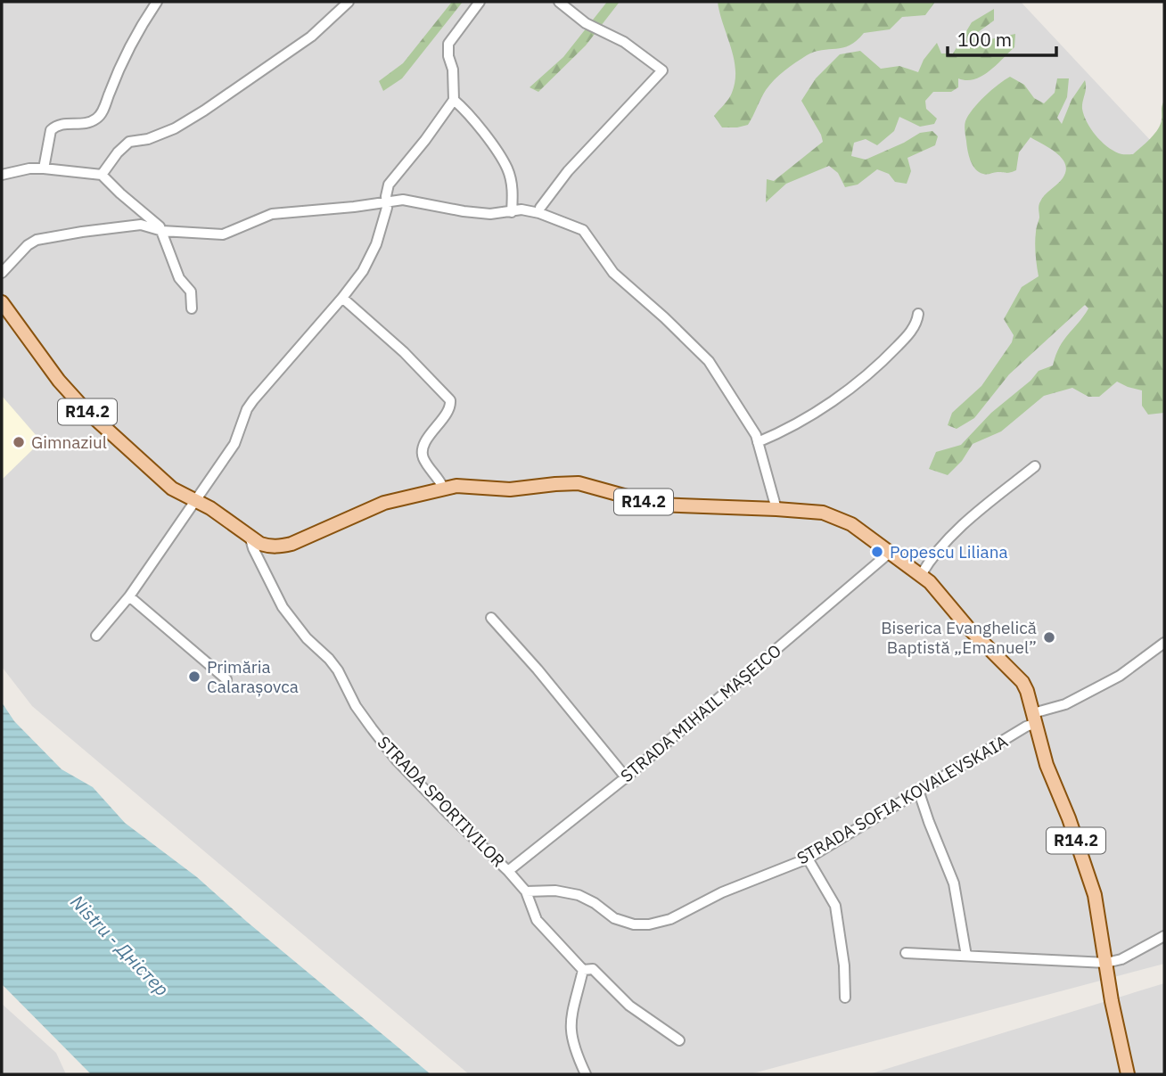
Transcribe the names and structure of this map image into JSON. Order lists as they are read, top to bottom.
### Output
{
  "streets": {
    "main road": ["R14.2"],
    "street": ["STRADA MIHAIL MAȘEICO", "STRADA SOFIA KOVALEVSKAIA", "STRADA SPORTIVILOR"]
  },
  "crossings": [
    ["R14.2", "STRADA MIHAIL MAȘEICO"],
    ["R14.2", "STRADA SOFIA KOVALEVSKAIA"],
    ["R14.2", "STRADA SPORTIVILOR"],
    ["STRADA MIHAIL MAȘEICO", "STRADA SPORTIVILOR"],
    ["STRADA SOFIA KOVALEVSKAIA", "STRADA SPORTIVILOR"]
  ],
  "water": ["Nistru - Дністер"],
  "places": [
    "Gimnaziul",
    "Popescu Liliana",
    "Biserica Evanghelică Baptistă „Emanuel”",
    "Primăria Calarașovca"
  ],
  "scale_bar": "100 m"
}
